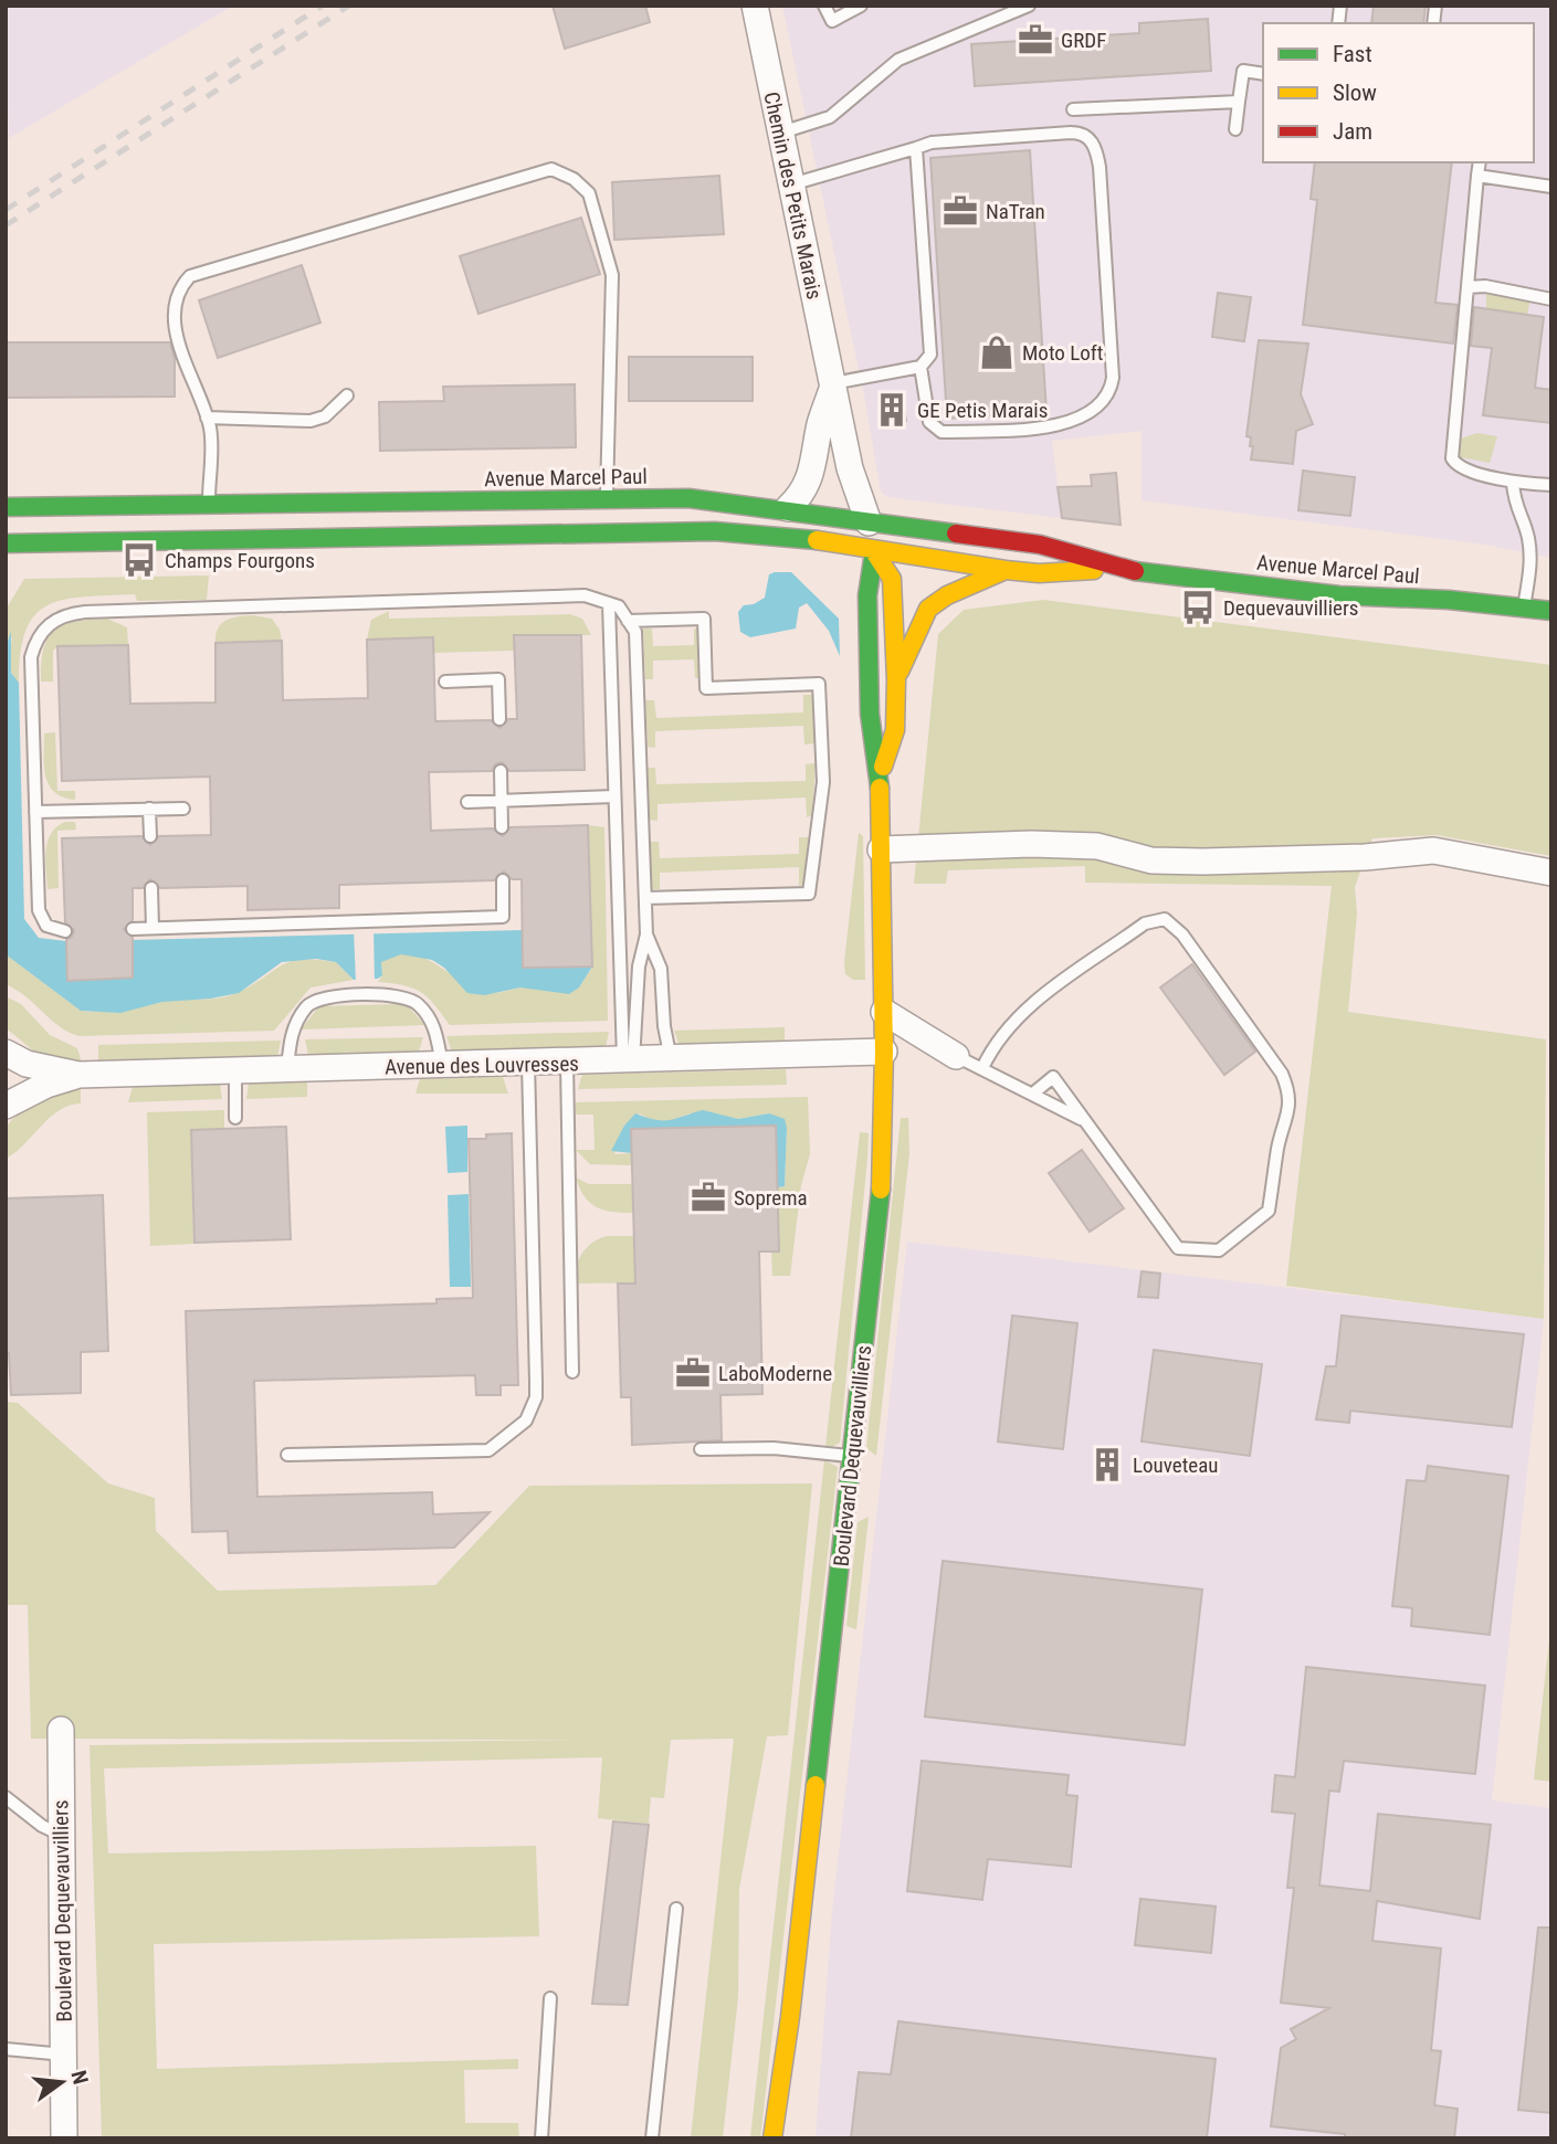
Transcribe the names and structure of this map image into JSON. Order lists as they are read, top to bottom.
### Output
{
  "streets": {
    "main road": ["Avenue Marcel Paul", "Boulevard Dequevauvilliers"],
    "street": ["Chemin des Petits Marais", "Avenue des Louvresses"]
  },
  "crossings": [
    ["Chemin des Petits Marais", "Avenue Marcel Paul"],
    ["Avenue Marcel Paul", "Boulevard Dequevauvilliers"],
    ["Avenue des Louvresses", "Boulevard Dequevauvilliers"]
  ],
  "places": {
    "office": [
      "GRDF",
      "NaTran",
      "Soprema",
      "LaboModerne"
    ],
    "shop": ["Moto Loft"],
    "building": ["GE Petis Marais", "Louveteau"],
    "bus stop": ["Champs Fourgons", "Dequevauvilliers"]
  },
  "legend": ["Fast", "Slow", "Jam"],
  "north": "right"
}
